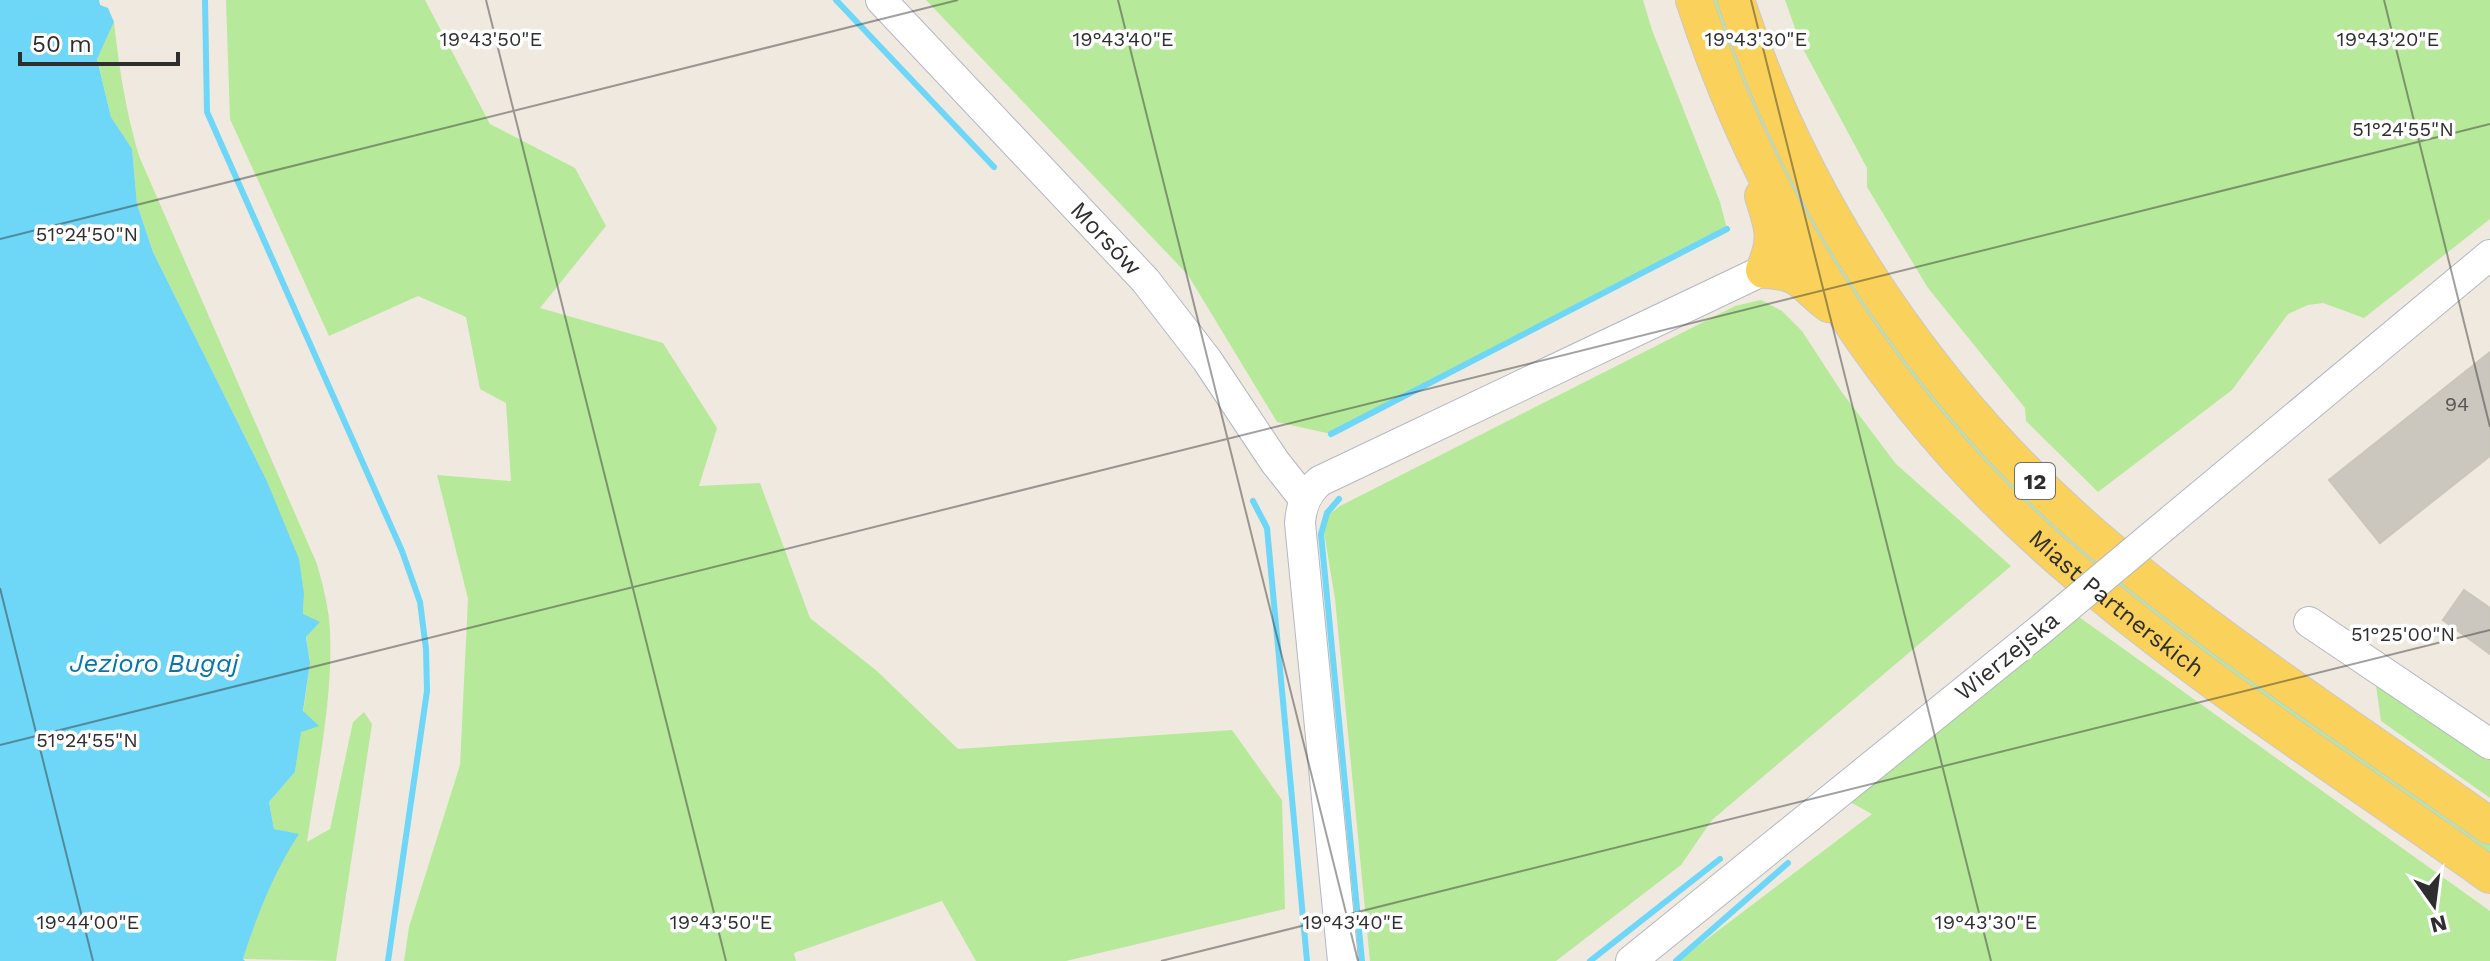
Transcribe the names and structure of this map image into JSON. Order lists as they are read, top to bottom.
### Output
{
  "streets": {
    "main road": ["12", "Miast Partnerskich"],
    "street": ["Morsów", "Wierzejska"]
  },
  "water": ["Jezioro Bugaj"],
  "house_numbers": ["94"],
  "scale_bar": "50 m",
  "north": "bottom",
  "coordinates": [
    "19°43'50\"E",
    "19°43'40\"E",
    "19°43'30\"E",
    "19°43'20\"E",
    "51°24'55\"N",
    "51°24'50\"N",
    "51°25'00\"N",
    "19°44'00\"E"
  ]
}
